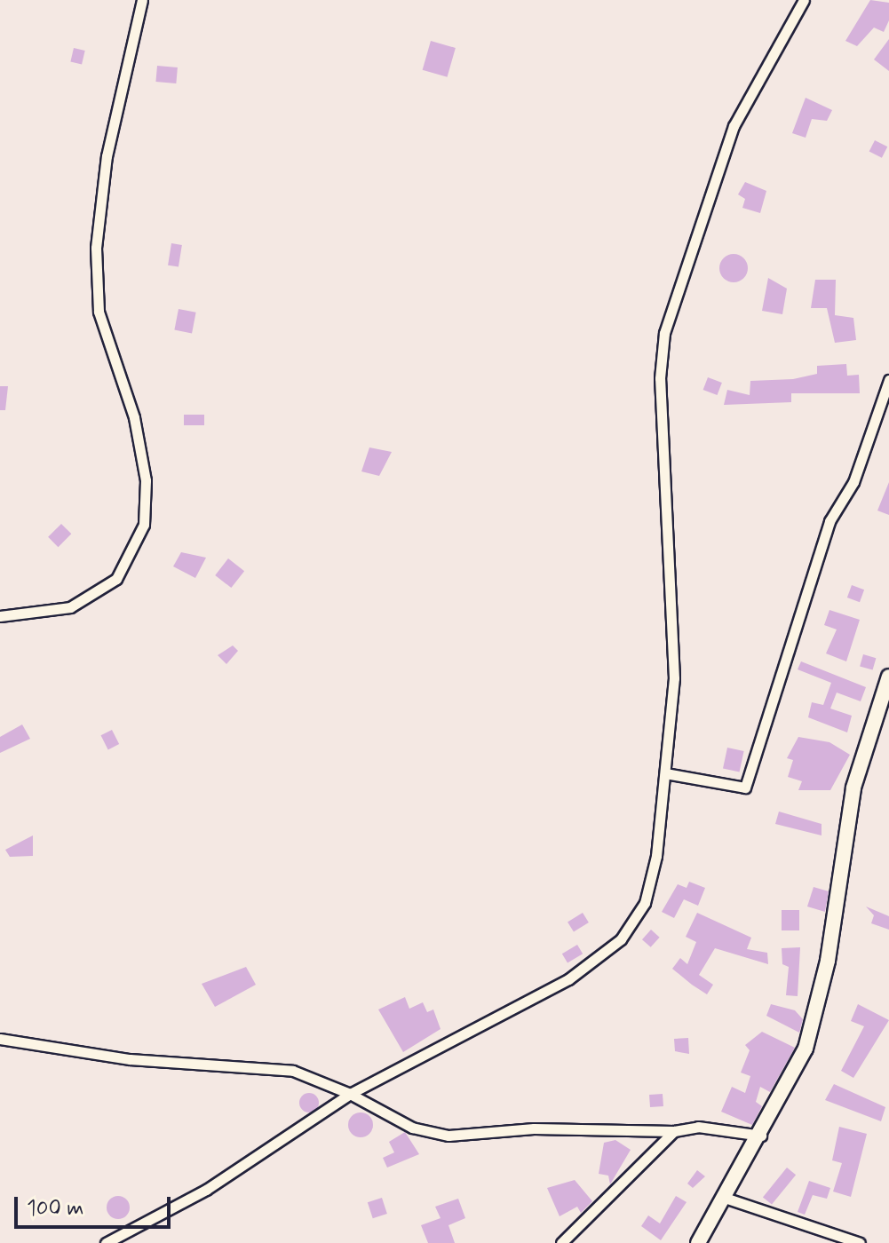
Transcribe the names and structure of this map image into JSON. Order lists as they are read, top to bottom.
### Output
{
  "scale_bar": "100 m"
}
